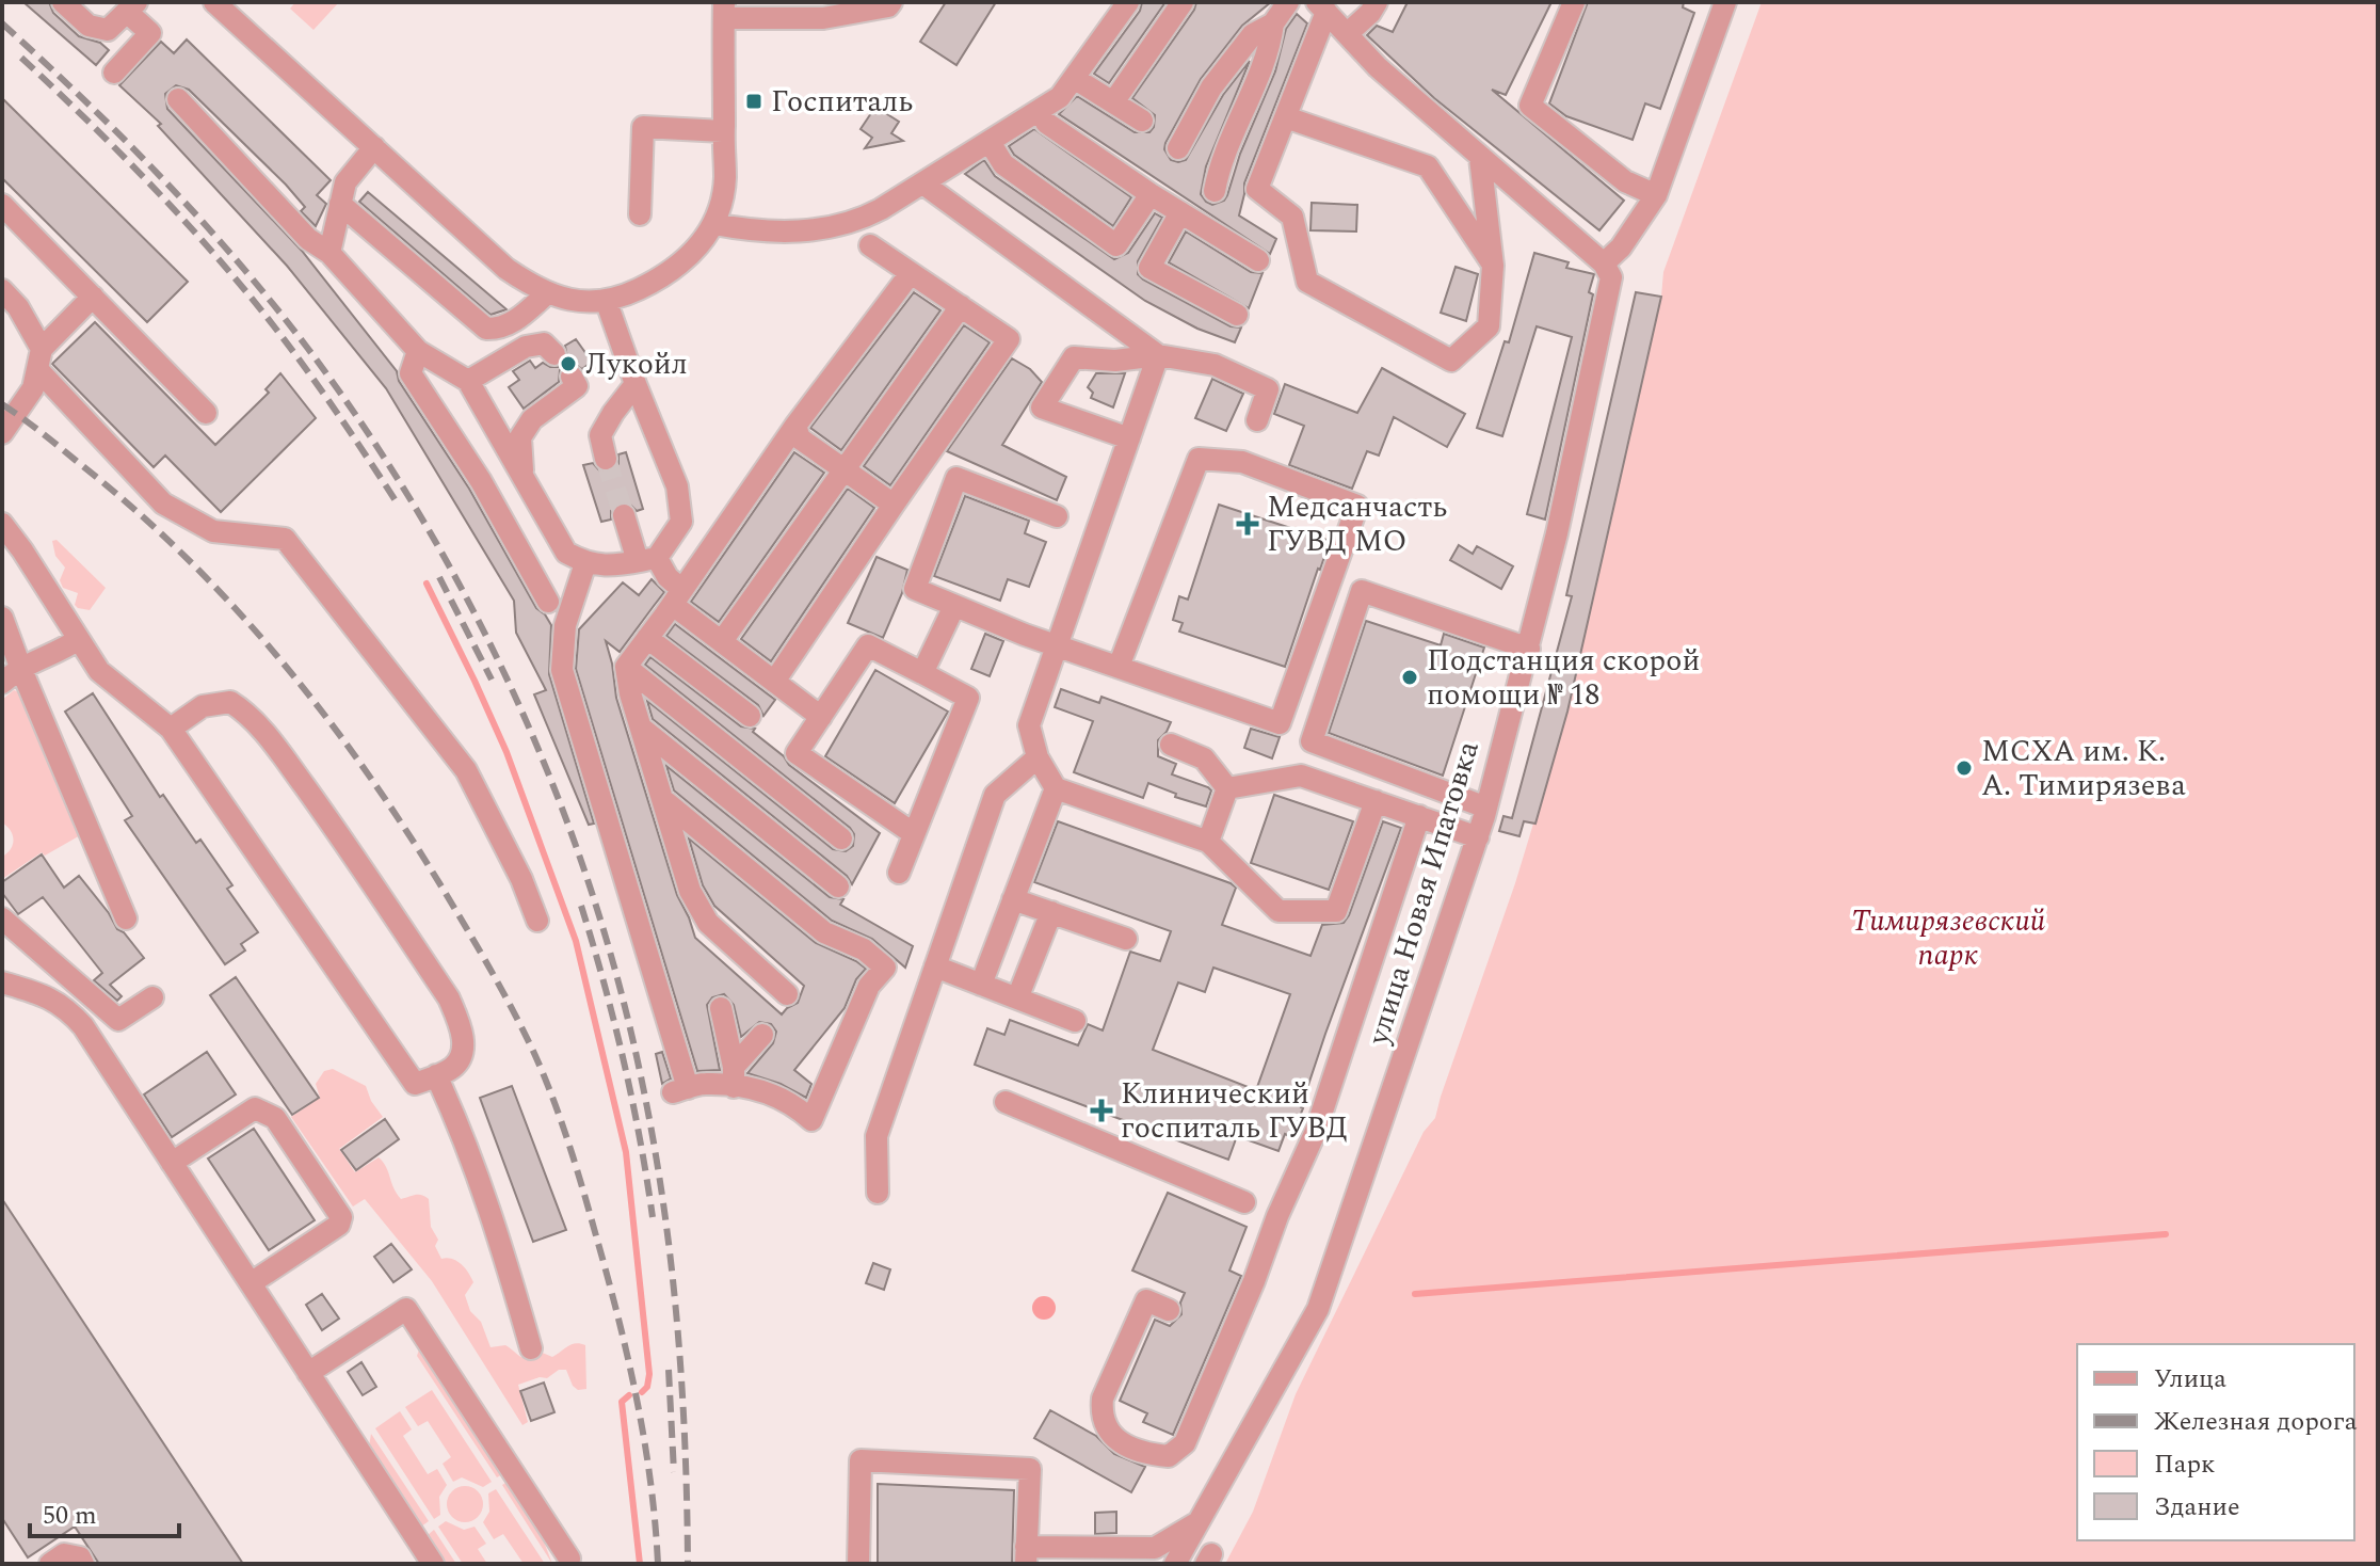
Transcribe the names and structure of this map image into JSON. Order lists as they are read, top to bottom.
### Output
{
  "streets": {
    "street": ["улица Новая Ипатовка"]
  },
  "parks": ["Тимирязевский парк"],
  "places": {
    "transit": ["Госпиталь"],
    "other": ["Лукойл", "Подстанция скорой помощи № 18", "МСХА им. К. А. Тимирязева"],
    "health": ["Медсанчасть ГУВД МО", "Клинический госпиталь ГУВД"]
  },
  "legend": [
    "Улица",
    "Железная дорога",
    "Парк",
    "Здание"
  ],
  "scale_bar": "50 m"
}
